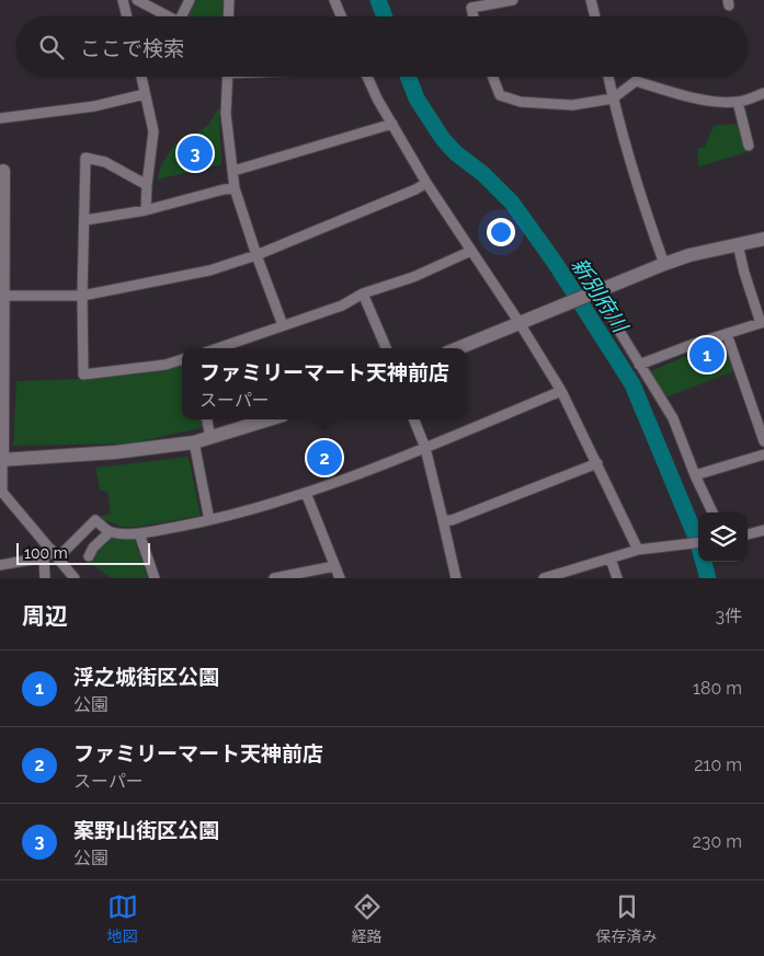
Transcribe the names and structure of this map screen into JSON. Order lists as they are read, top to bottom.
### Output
{
  "water": ["新別府川"],
  "scale_bar": "100 m",
  "page": {
    "search": "ここで検索",
    "pins": ["3", "1", "2"],
    "popup": ["ファミリーマート天神前店", "スーパー"],
    "scale": "100 m",
    "heading": ["周辺", "3件"],
    "list": [
      {
        "mark": "1",
        "name": "浮之城街区公園",
        "note": "公園",
        "value": "180 m"
      },
      {
        "mark": "2",
        "name": "ファミリーマート天神前店",
        "note": "スーパー",
        "value": "210 m"
      },
      {
        "mark": "3",
        "name": "案野山街区公園",
        "note": "公園",
        "value": "230 m"
      }
    ],
    "nav": ["地図", "経路", "保存済み"]
  }
}
